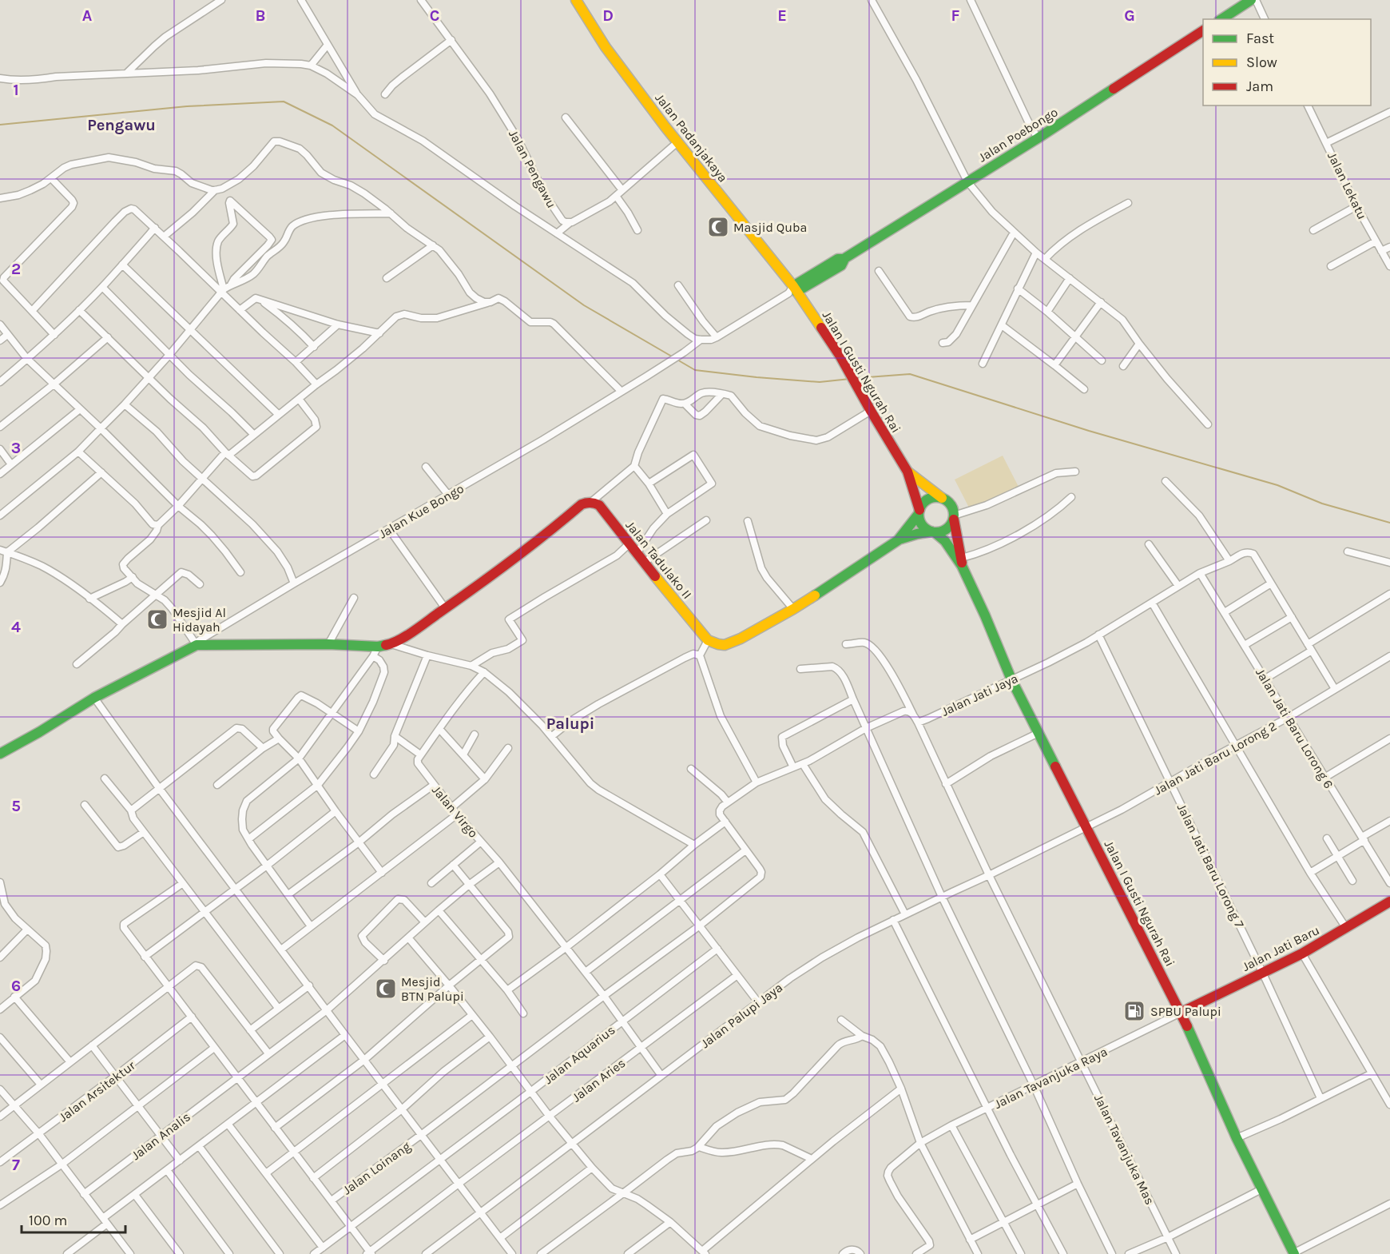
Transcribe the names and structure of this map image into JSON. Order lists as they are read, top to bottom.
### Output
{
  "streets": {
    "main road": [
      "Jalan Poebongo",
      "Jalan Padanjakaya",
      "Jalan I Gusti Ngurah Rai",
      "Jalan Tadulako II",
      "Jalan Jati Baru"
    ],
    "street": [
      "Jalan Pengawu",
      "Jalan Lekatu",
      "Jalan Kue Bongo",
      "Jalan Jati Jaya",
      "Jalan Jati Baru Lorong 6",
      "Jalan Jati Baru Lorong 2",
      "Jalan Virgo",
      "Jalan Jati Baru Lorong 7",
      "Jalan Palupi Jaya",
      "Jalan Aquarius",
      "Jalan Tavanjuka Raya",
      "Jalan Aries",
      "Jalan Arsitektur",
      "Jalan Analis",
      "Jalan Tavanjuka Mas",
      "Jalan Loinang"
    ]
  },
  "crossings": [
    ["Jalan Poebongo", "Jalan Padanjakaya"],
    ["Jalan Poebongo", "Jalan I Gusti Ngurah Rai"],
    ["Jalan Padanjakaya", "Jalan I Gusti Ngurah Rai"],
    ["Jalan I Gusti Ngurah Rai", "Jalan Jati Jaya"],
    ["Jalan I Gusti Ngurah Rai", "Jalan Jati Baru Lorong 2"],
    ["Jalan I Gusti Ngurah Rai", "Jalan Jati Baru"],
    ["Jalan I Gusti Ngurah Rai", "Jalan Palupi Jaya"],
    ["Jalan I Gusti Ngurah Rai", "Jalan Tavanjuka Raya"],
    ["Jalan Jati Jaya", "Jalan Jati Baru Lorong 6"],
    ["Jalan Jati Jaya", "Jalan Jati Baru Lorong 2"],
    ["Jalan Jati Jaya", "Jalan Jati Baru Lorong 7"],
    ["Jalan Jati Jaya", "Jalan Tavanjuka Mas"],
    ["Jalan Jati Baru Lorong 6", "Jalan Jati Baru Lorong 2"],
    ["Jalan Jati Baru Lorong 2", "Jalan Jati Baru Lorong 7"],
    ["Jalan Jati Baru Lorong 2", "Jalan Palupi Jaya"],
    ["Jalan Virgo", "Jalan Palupi Jaya"],
    ["Jalan Virgo", "Jalan Aquarius"],
    ["Jalan Virgo", "Jalan Aries"],
    ["Jalan Jati Baru Lorong 7", "Jalan Jati Baru"],
    ["Jalan Jati Baru", "Jalan Tavanjuka Raya"],
    ["Jalan Palupi Jaya", "Jalan Tavanjuka Mas"],
    ["Jalan Tavanjuka Raya", "Jalan Tavanjuka Mas"]
  ],
  "districts": ["Pengawu", "Palupi"],
  "places": {
    "mosque": ["Masjid Quba", "Mesjid Al Hidayah", "Mesjid BTN Palupi"],
    "fuel station": ["SPBU Palupi"]
  },
  "legend": ["Fast", "Slow", "Jam"],
  "scale_bar": "100 m",
  "grid": {
    "columns": [
      "A",
      "B",
      "C",
      "D",
      "E",
      "F",
      "G"
    ],
    "rows": [
      "1",
      "2",
      "3",
      "4",
      "5",
      "6",
      "7"
    ]
  }
}
